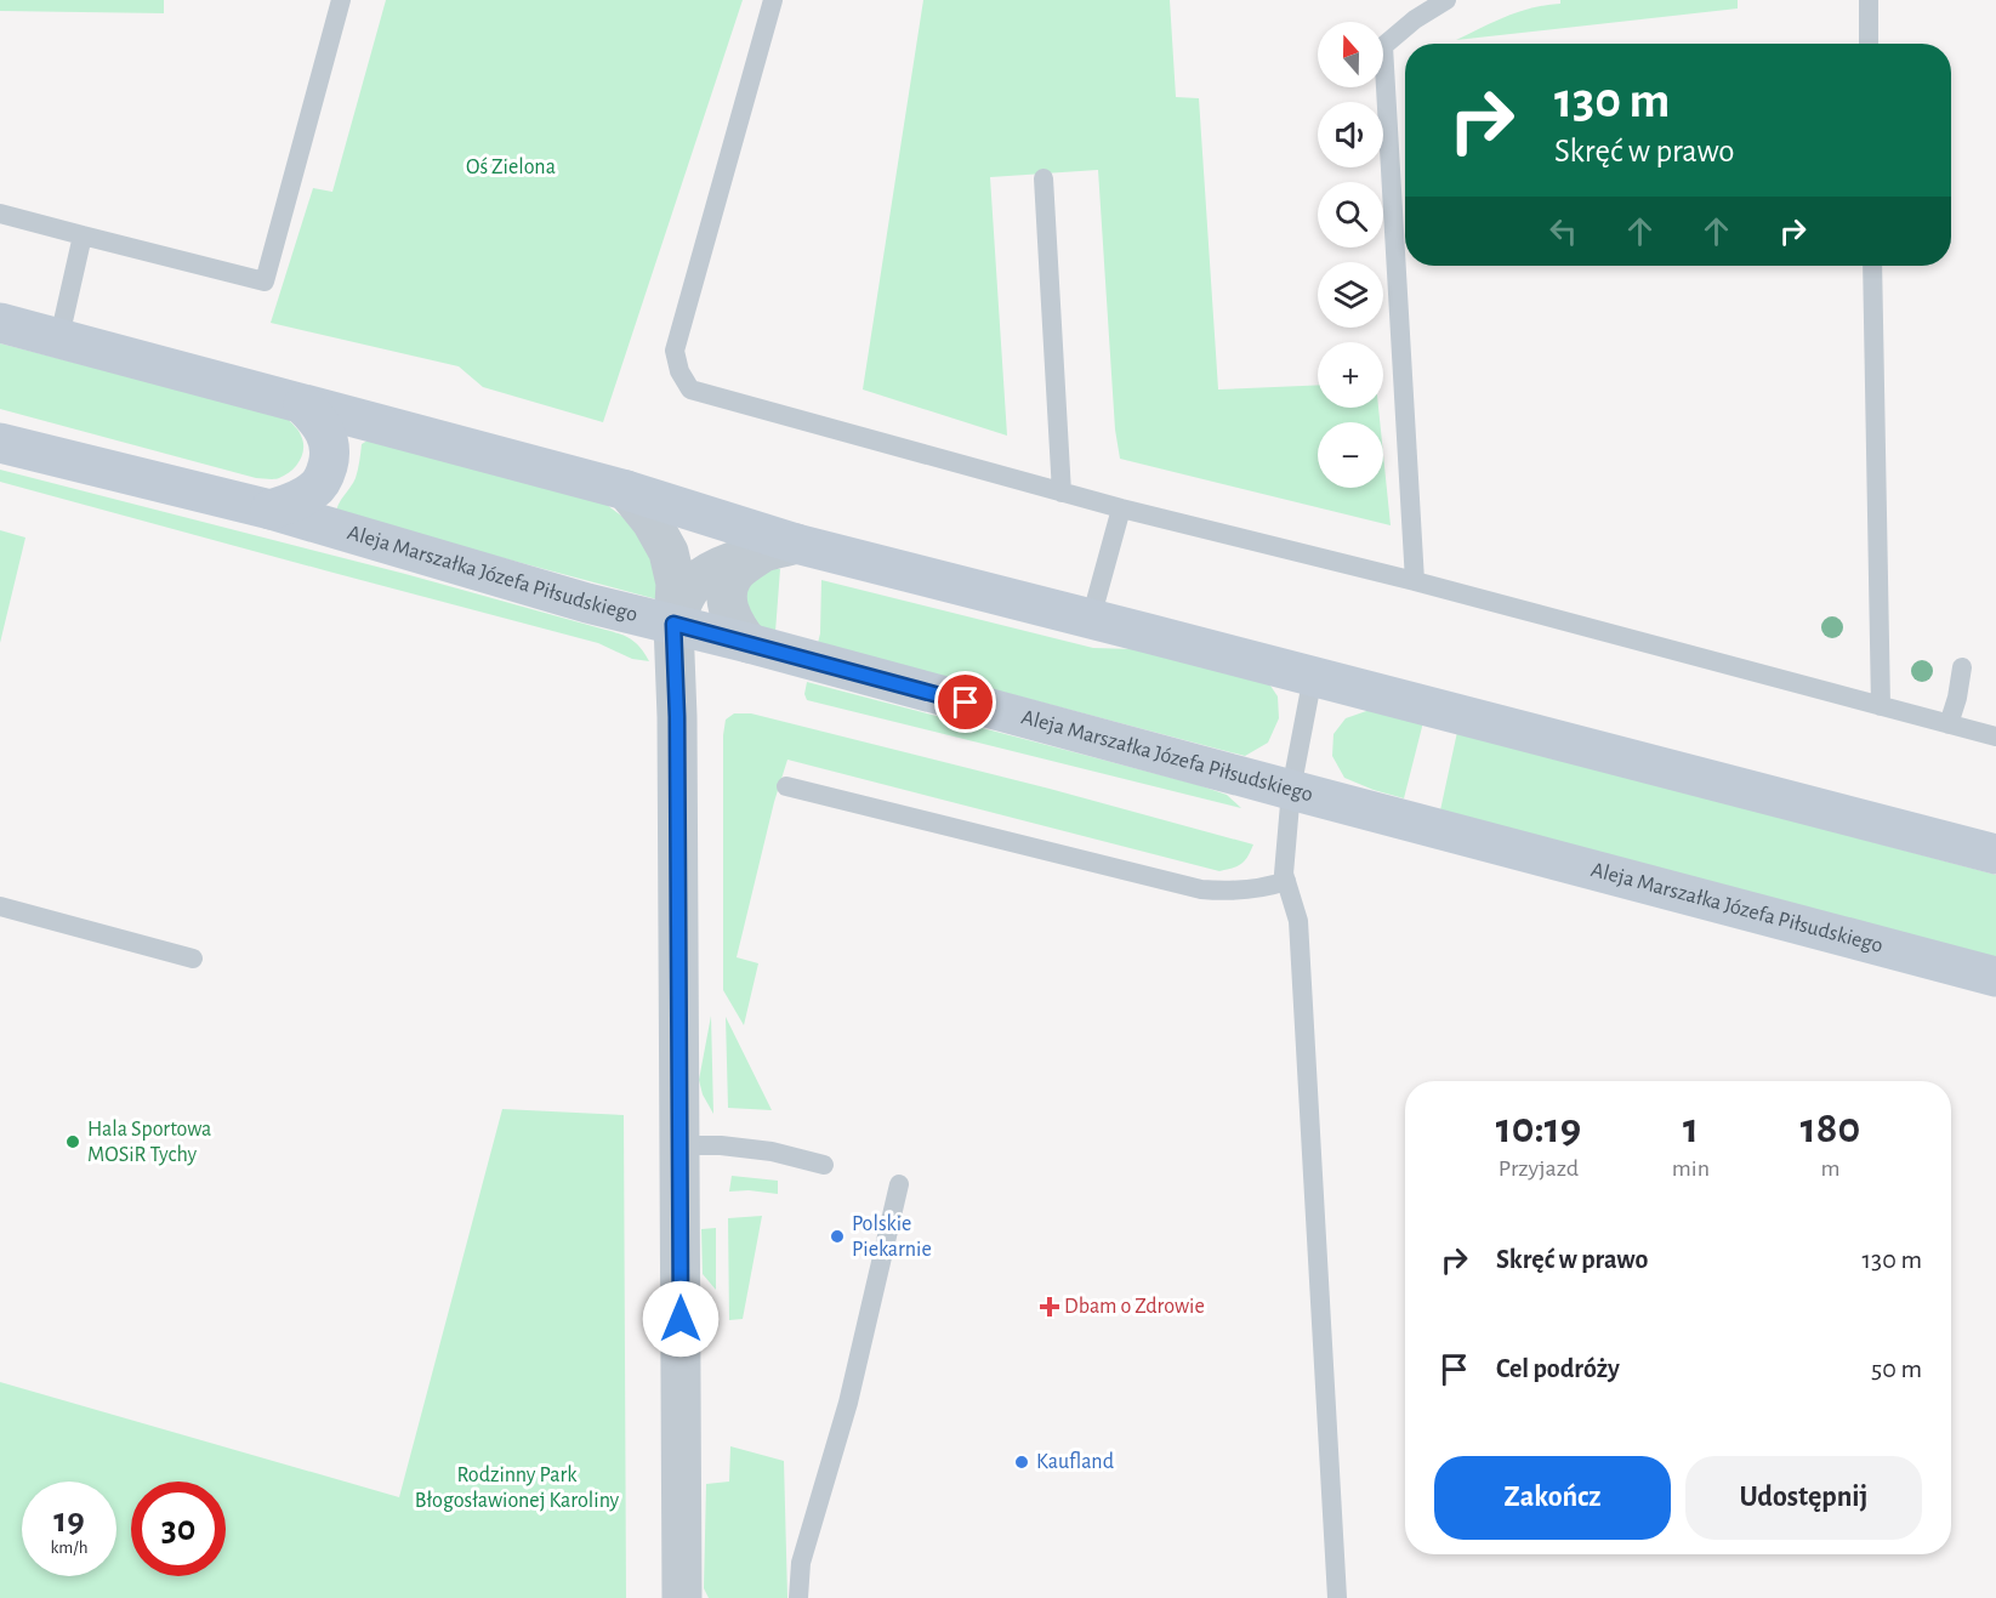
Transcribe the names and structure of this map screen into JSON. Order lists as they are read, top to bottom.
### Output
{
  "streets": {
    "main road": ["Aleja Marszałka Józefa Piłsudskiego"]
  },
  "parks": ["Oś Zielona", "Rodzinny Park Błogosławionej Karoliny"],
  "places": {
    "other": ["Hala Sportowa MOSiR Tychy", "Polskie Piekarnie", "Kaufland"],
    "health": ["Dbam o Zdrowie"]
  },
  "north": "top",
  "page": {
    "map_buttons": ["+", "−"],
    "turn": ["130 m", "Skręć w prawo"],
    "eta": [
      "10:19",
      "Przyjazd",
      "1",
      "min",
      "180",
      "m"
    ],
    "list": [
      {
        "name": "Skręć w prawo",
        "value": "130 m"
      },
      {
        "name": "Cel podróży",
        "value": "50 m"
      }
    ],
    "buttons": ["Zakończ", "Udostępnij"],
    "speed": "19 km/h",
    "limit": "30"
  }
}
